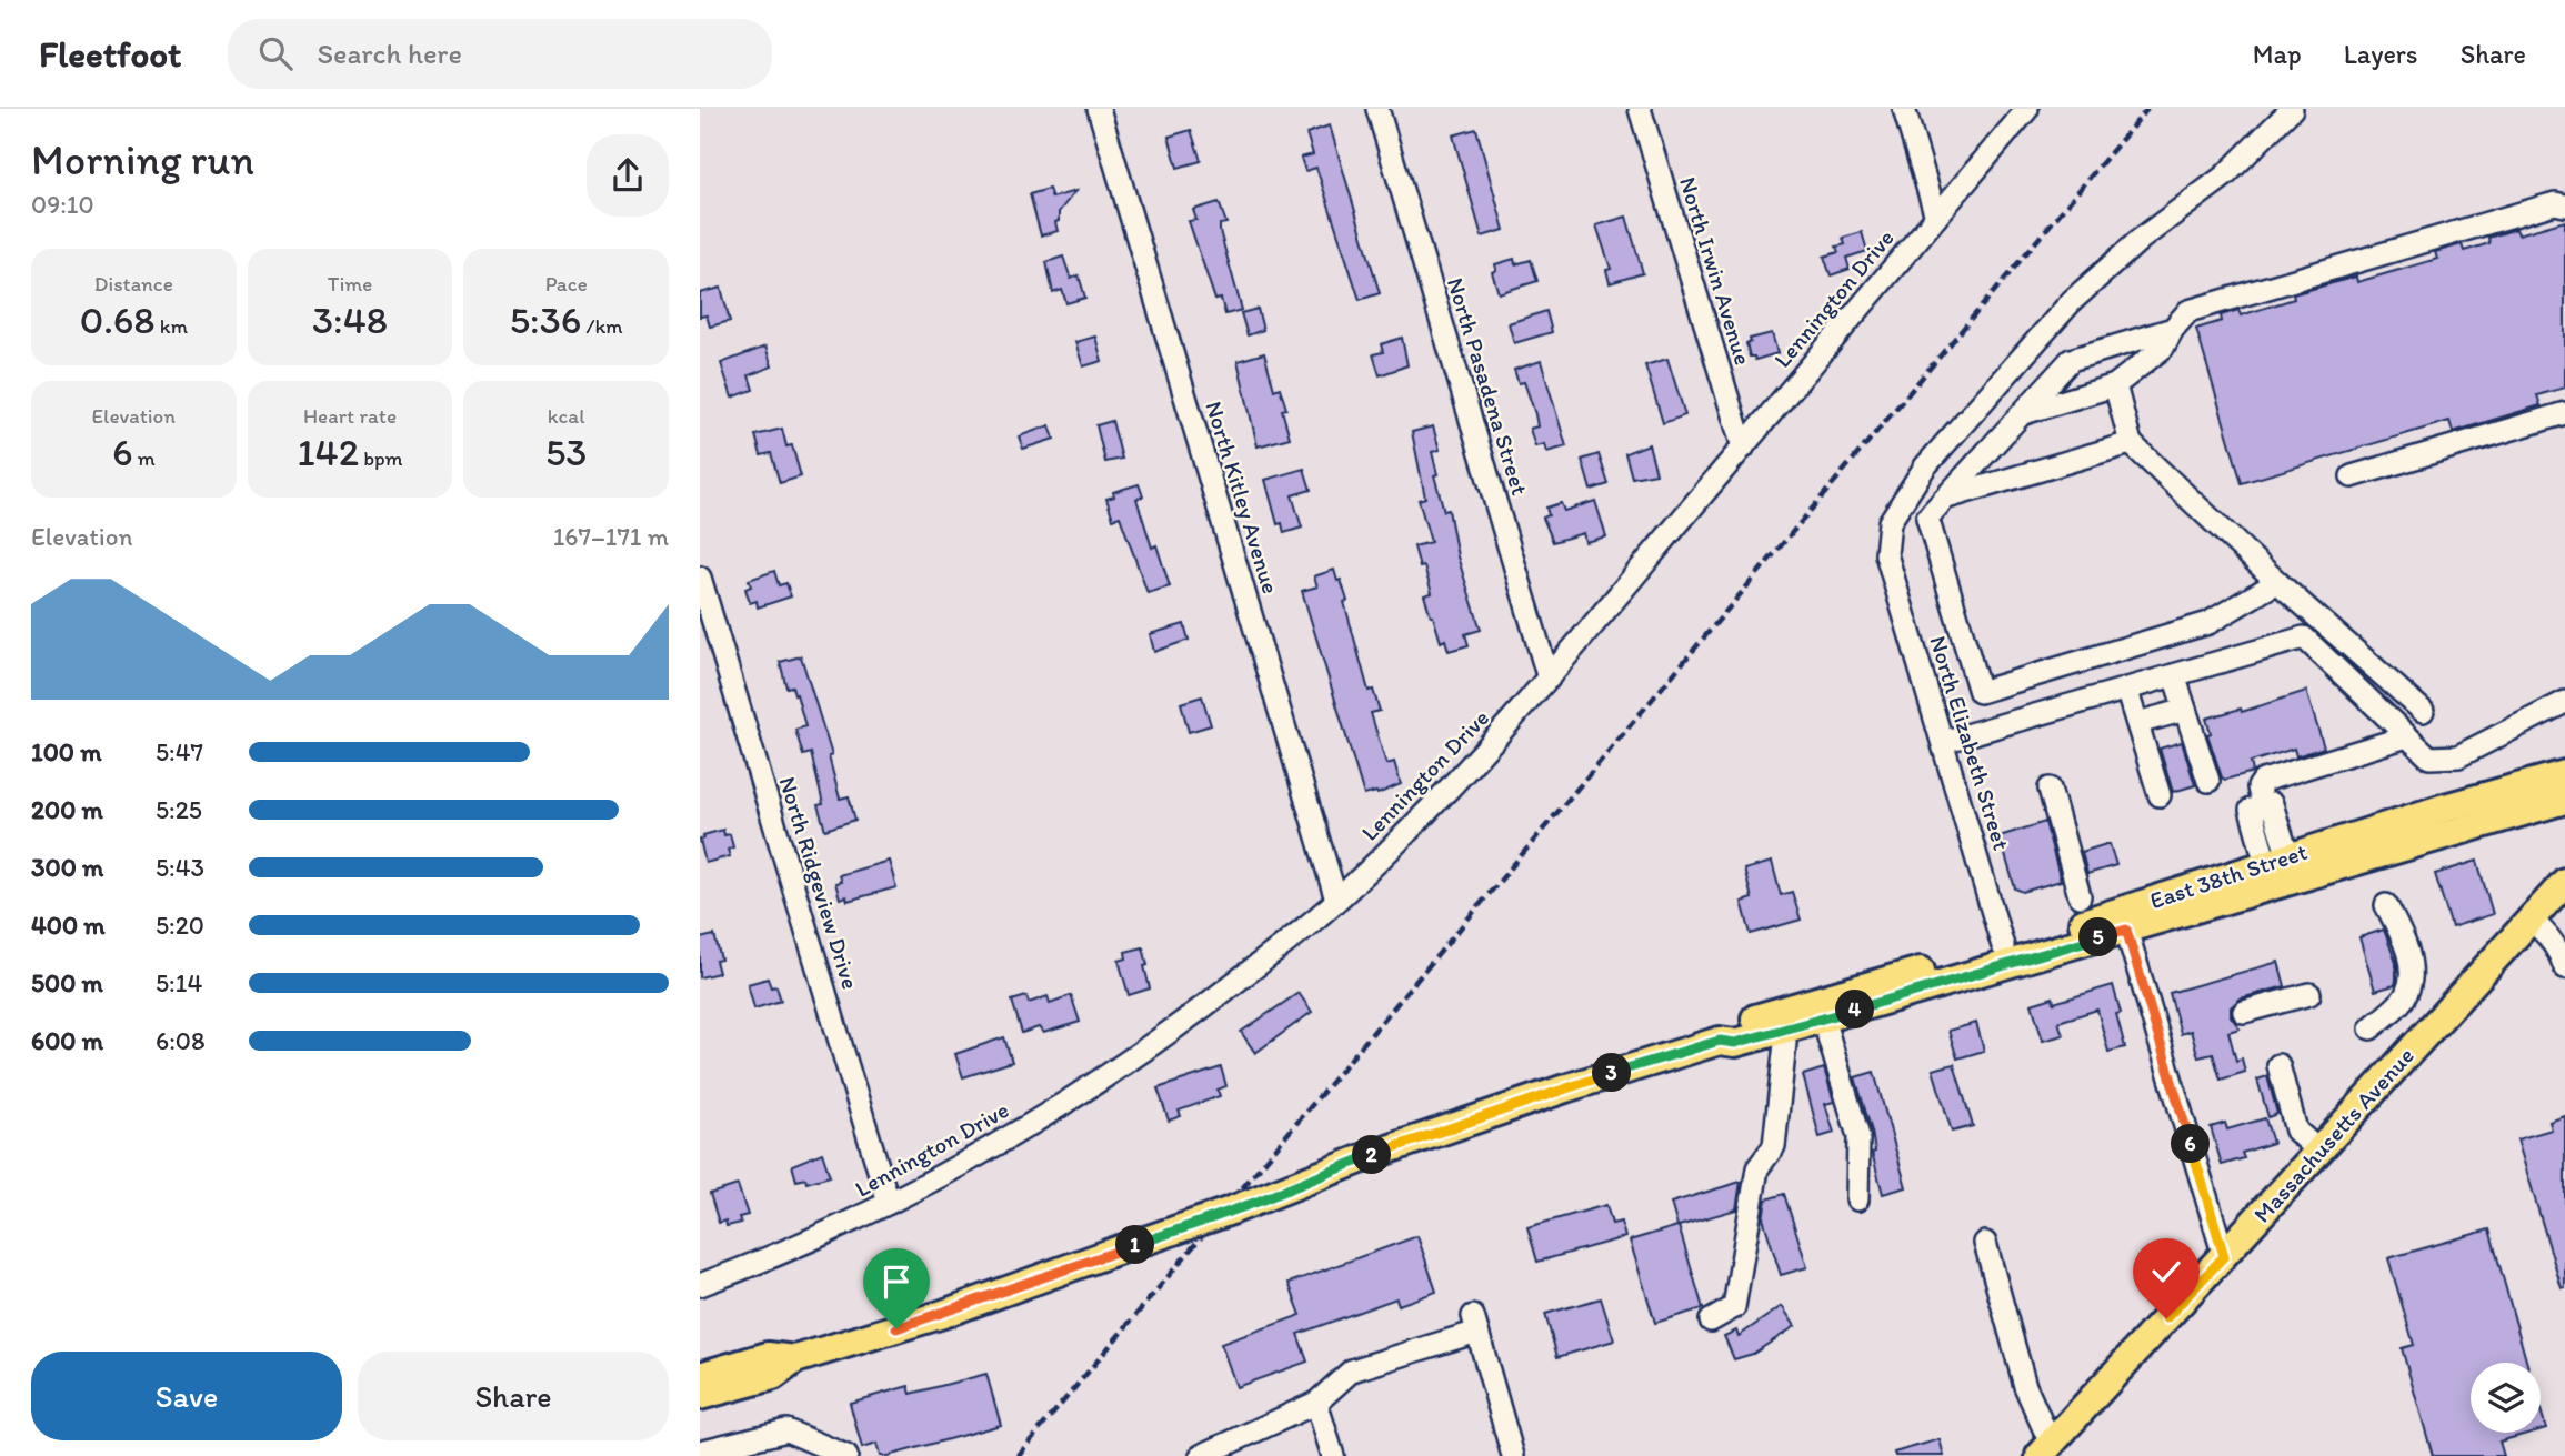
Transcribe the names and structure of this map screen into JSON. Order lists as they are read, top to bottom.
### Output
{
  "streets": {
    "main road": ["East 38th Street", "Massachusetts Avenue"],
    "street": [
      "North Irwin Avenue",
      "Lennington Drive",
      "North Pasadena Street",
      "North Kitley Avenue",
      "North Elizabeth Street",
      "North Ridgeview Drive"
    ]
  },
  "crossings": [
    ["North Irwin Avenue", "Lennington Drive"],
    ["Lennington Drive", "North Pasadena Street"],
    ["Lennington Drive", "North Kitley Avenue"],
    ["Lennington Drive", "North Ridgeview Drive"],
    ["North Elizabeth Street", "East 38th Street"]
  ],
  "page": {
    "header": "Fleetfoot",
    "search": "Search here",
    "nav": ["Map", "Layers", "Share"],
    "heading": ["Morning run", "09:10"],
    "stats": [
      ["Distance", "0.68 km"],
      ["Time", "3:48"],
      ["Pace", "5:36 /km"],
      ["Elevation", "6 m"],
      ["Heart rate", "142 bpm"],
      ["kcal", "53"]
    ],
    "chart": ["Elevation", "167–171 m"],
    "list": [
      {
        "name": "100 m",
        "note": "5:47"
      },
      {
        "name": "200 m",
        "note": "5:25"
      },
      {
        "name": "300 m",
        "note": "5:43"
      },
      {
        "name": "400 m",
        "note": "5:20"
      },
      {
        "name": "500 m",
        "note": "5:14"
      },
      {
        "name": "600 m",
        "note": "6:08"
      }
    ],
    "pins": [
      "5",
      "4",
      "3",
      "6",
      "2",
      "1"
    ],
    "buttons": ["Save", "Share"]
  }
}
